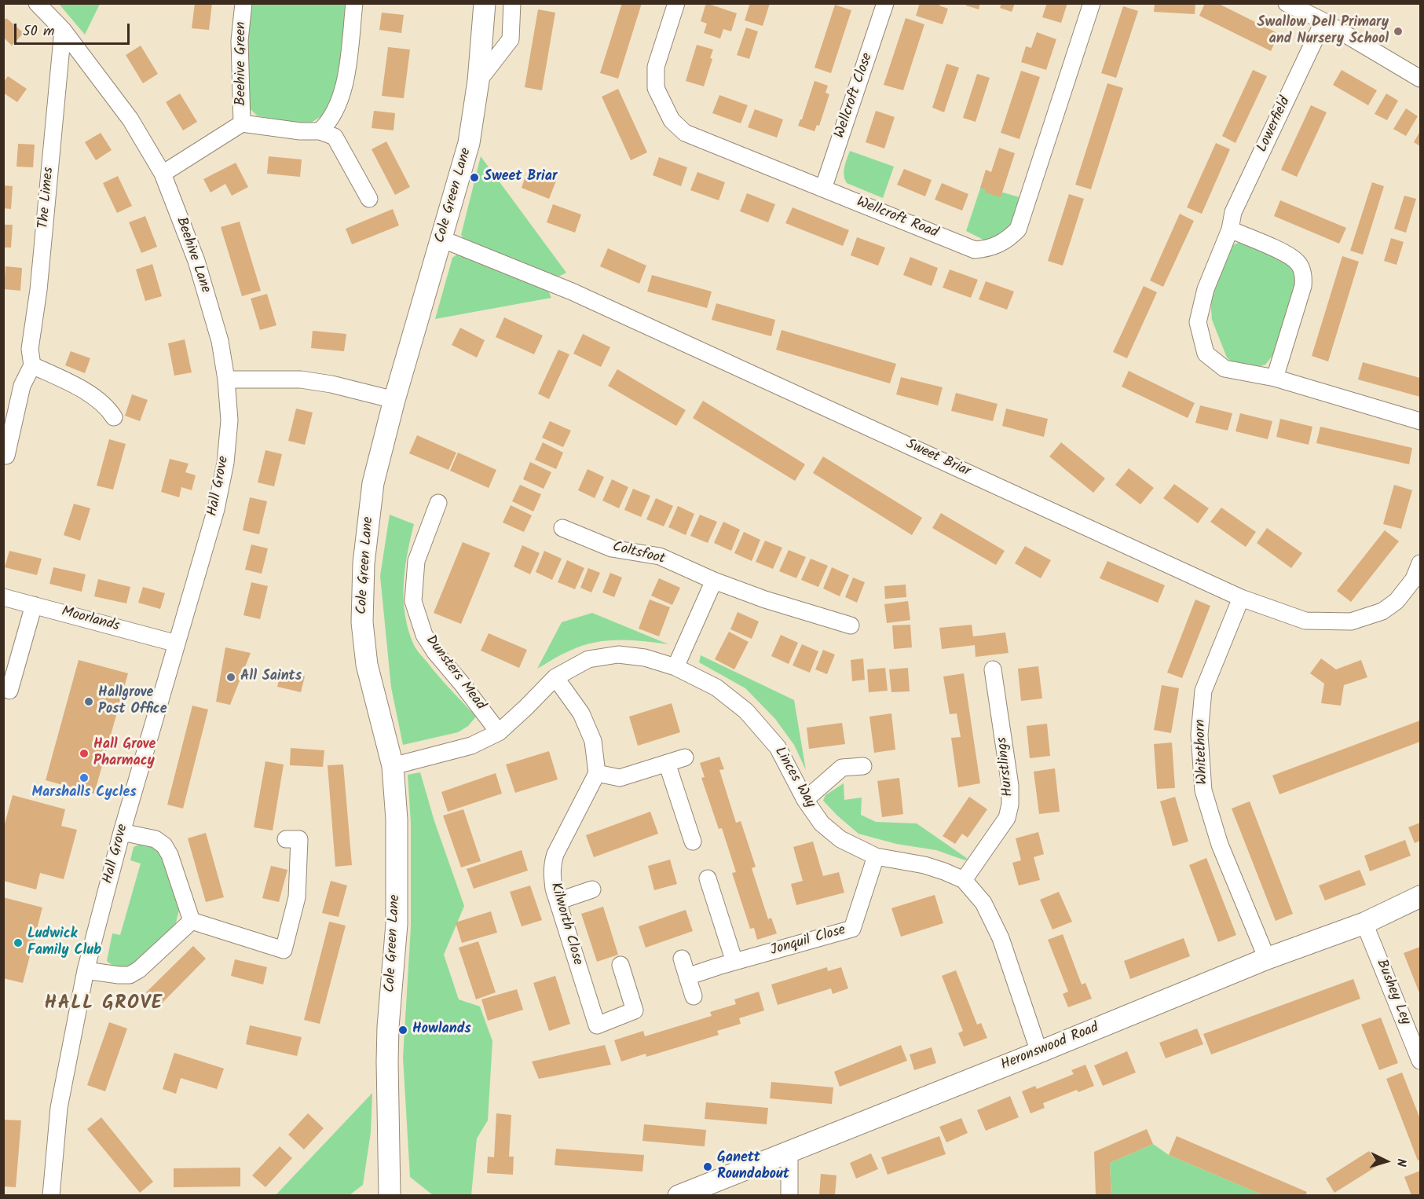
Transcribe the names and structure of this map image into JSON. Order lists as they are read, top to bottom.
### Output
{
  "streets": {
    "street": [
      "Beehive Green",
      "Wellcroft Close",
      "Lowerfield",
      "Cole Green Lane",
      "The Limes",
      "Wellcroft Road",
      "Beehive Lane",
      "Sweet Briar",
      "Hall Grove",
      "Coltsfoot",
      "Moorlands",
      "Dunsters Mead",
      "Whitethorn",
      "Hurstlings",
      "Linces Way",
      "Kilworth Close",
      "Jonquil Close",
      "Bushey Ley",
      "Heronswood Road"
    ]
  },
  "crossings": [
    ["Beehive Green", "Beehive Lane"],
    ["Wellcroft Close", "Wellcroft Road"],
    ["Cole Green Lane", "Sweet Briar"],
    ["Cole Green Lane", "Linces Way"],
    ["The Limes", "Beehive Lane"],
    ["Beehive Lane", "Hall Grove"],
    ["Sweet Briar", "Whitethorn"],
    ["Hall Grove", "Moorlands"],
    ["Dunsters Mead", "Linces Way"],
    ["Whitethorn", "Heronswood Road"],
    ["Hurstlings", "Linces Way"],
    ["Linces Way", "Jonquil Close"],
    ["Linces Way", "Heronswood Road"],
    ["Bushey Ley", "Heronswood Road"]
  ],
  "districts": ["HALL GROVE"],
  "places": [
    "Swallow Dell Primary and Nursery School",
    "Sweet Briar",
    "All Saints",
    "Hallgrove Post Office",
    "Hall Grove Pharmacy",
    "Marshalls Cycles",
    "Ludwick Family Club",
    "Howlands",
    "Ganett Roundabout"
  ],
  "scale_bar": "50 m",
  "north": "right"
}
